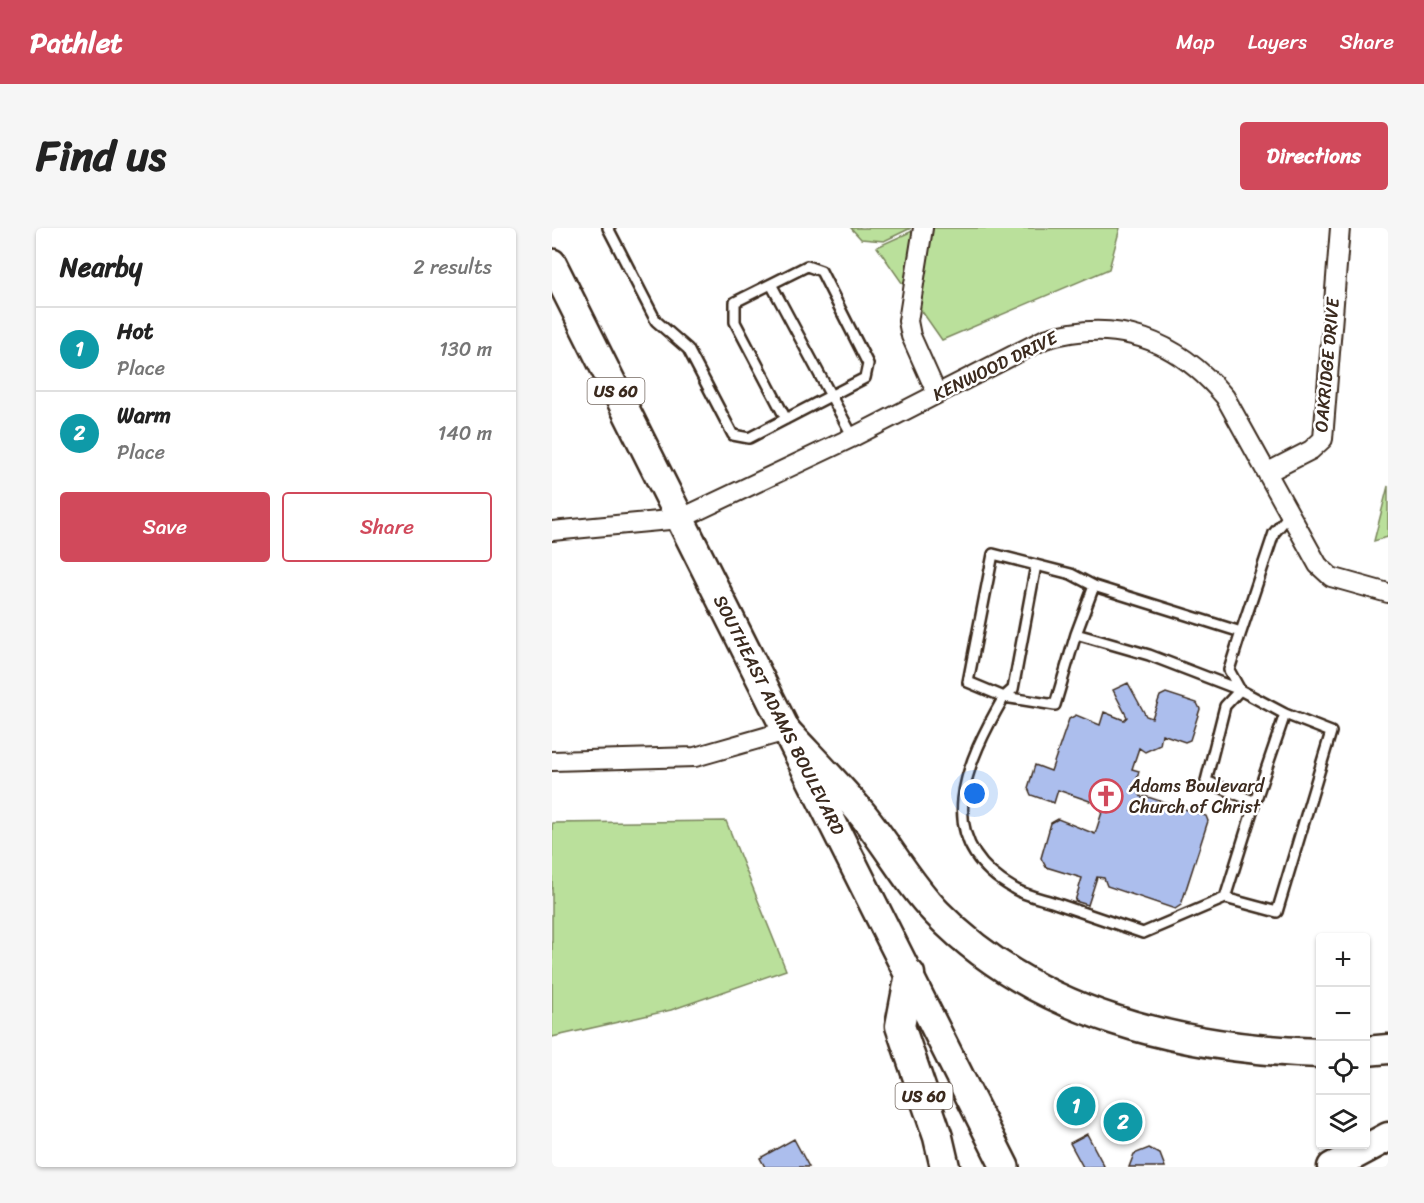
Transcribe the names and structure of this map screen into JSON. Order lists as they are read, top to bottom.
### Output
{
  "streets": {
    "highway": ["US 60"],
    "main road": ["SOUTHEAST ADAMS BOULEVARD"],
    "street": ["OAKRIDGE DRIVE", "KENWOOD DRIVE"]
  },
  "crossings": [
    ["OAKRIDGE DRIVE", "KENWOOD DRIVE"],
    ["KENWOOD DRIVE", "SOUTHEAST ADAMS BOULEVARD"],
    ["US 60", "SOUTHEAST ADAMS BOULEVARD"]
  ],
  "places": {
    "church": ["Adams Boulevard Church of Christ"]
  },
  "page": {
    "header": "Pathlet",
    "nav": ["Map", "Layers", "Share"],
    "title": "Find us",
    "buttons": [
      "Directions",
      ["Save", "Share"]
    ],
    "heading": ["Nearby", "2 results"],
    "list": [
      {
        "mark": "1",
        "name": "Hot",
        "note": "Place",
        "value": "130 m"
      },
      {
        "mark": "2",
        "name": "Warm",
        "note": "Place",
        "value": "140 m"
      }
    ],
    "map_buttons": ["+", "−"],
    "pins": ["1", "2"]
  }
}
